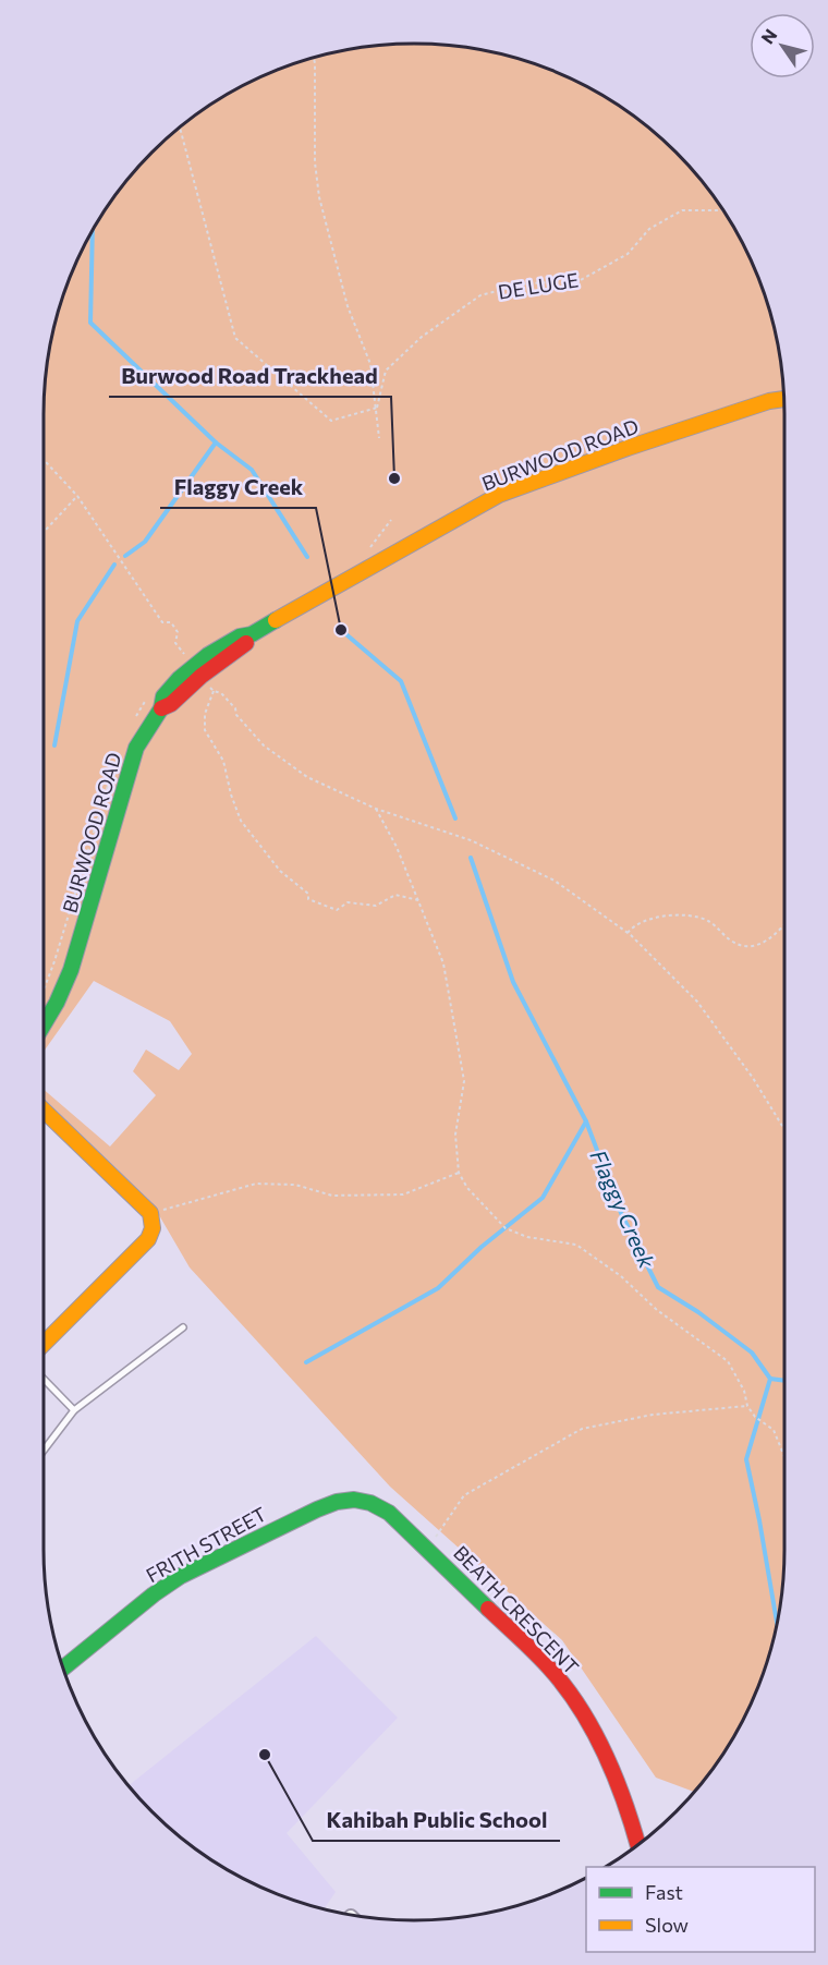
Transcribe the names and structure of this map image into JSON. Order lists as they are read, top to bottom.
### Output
{
  "streets": {
    "street": ["BURWOOD ROAD", "FRITH STREET", "BEATH CRESCENT"],
    "path": ["DE LUGE"]
  },
  "crossings": [
    ["FRITH STREET", "BEATH CRESCENT"]
  ],
  "water": ["Flaggy Creek"],
  "places": ["Burwood Road Trackhead", "Flaggy Creek", "Kahibah Public School"],
  "legend": ["Fast", "Slow"],
  "north": "top left"
}
